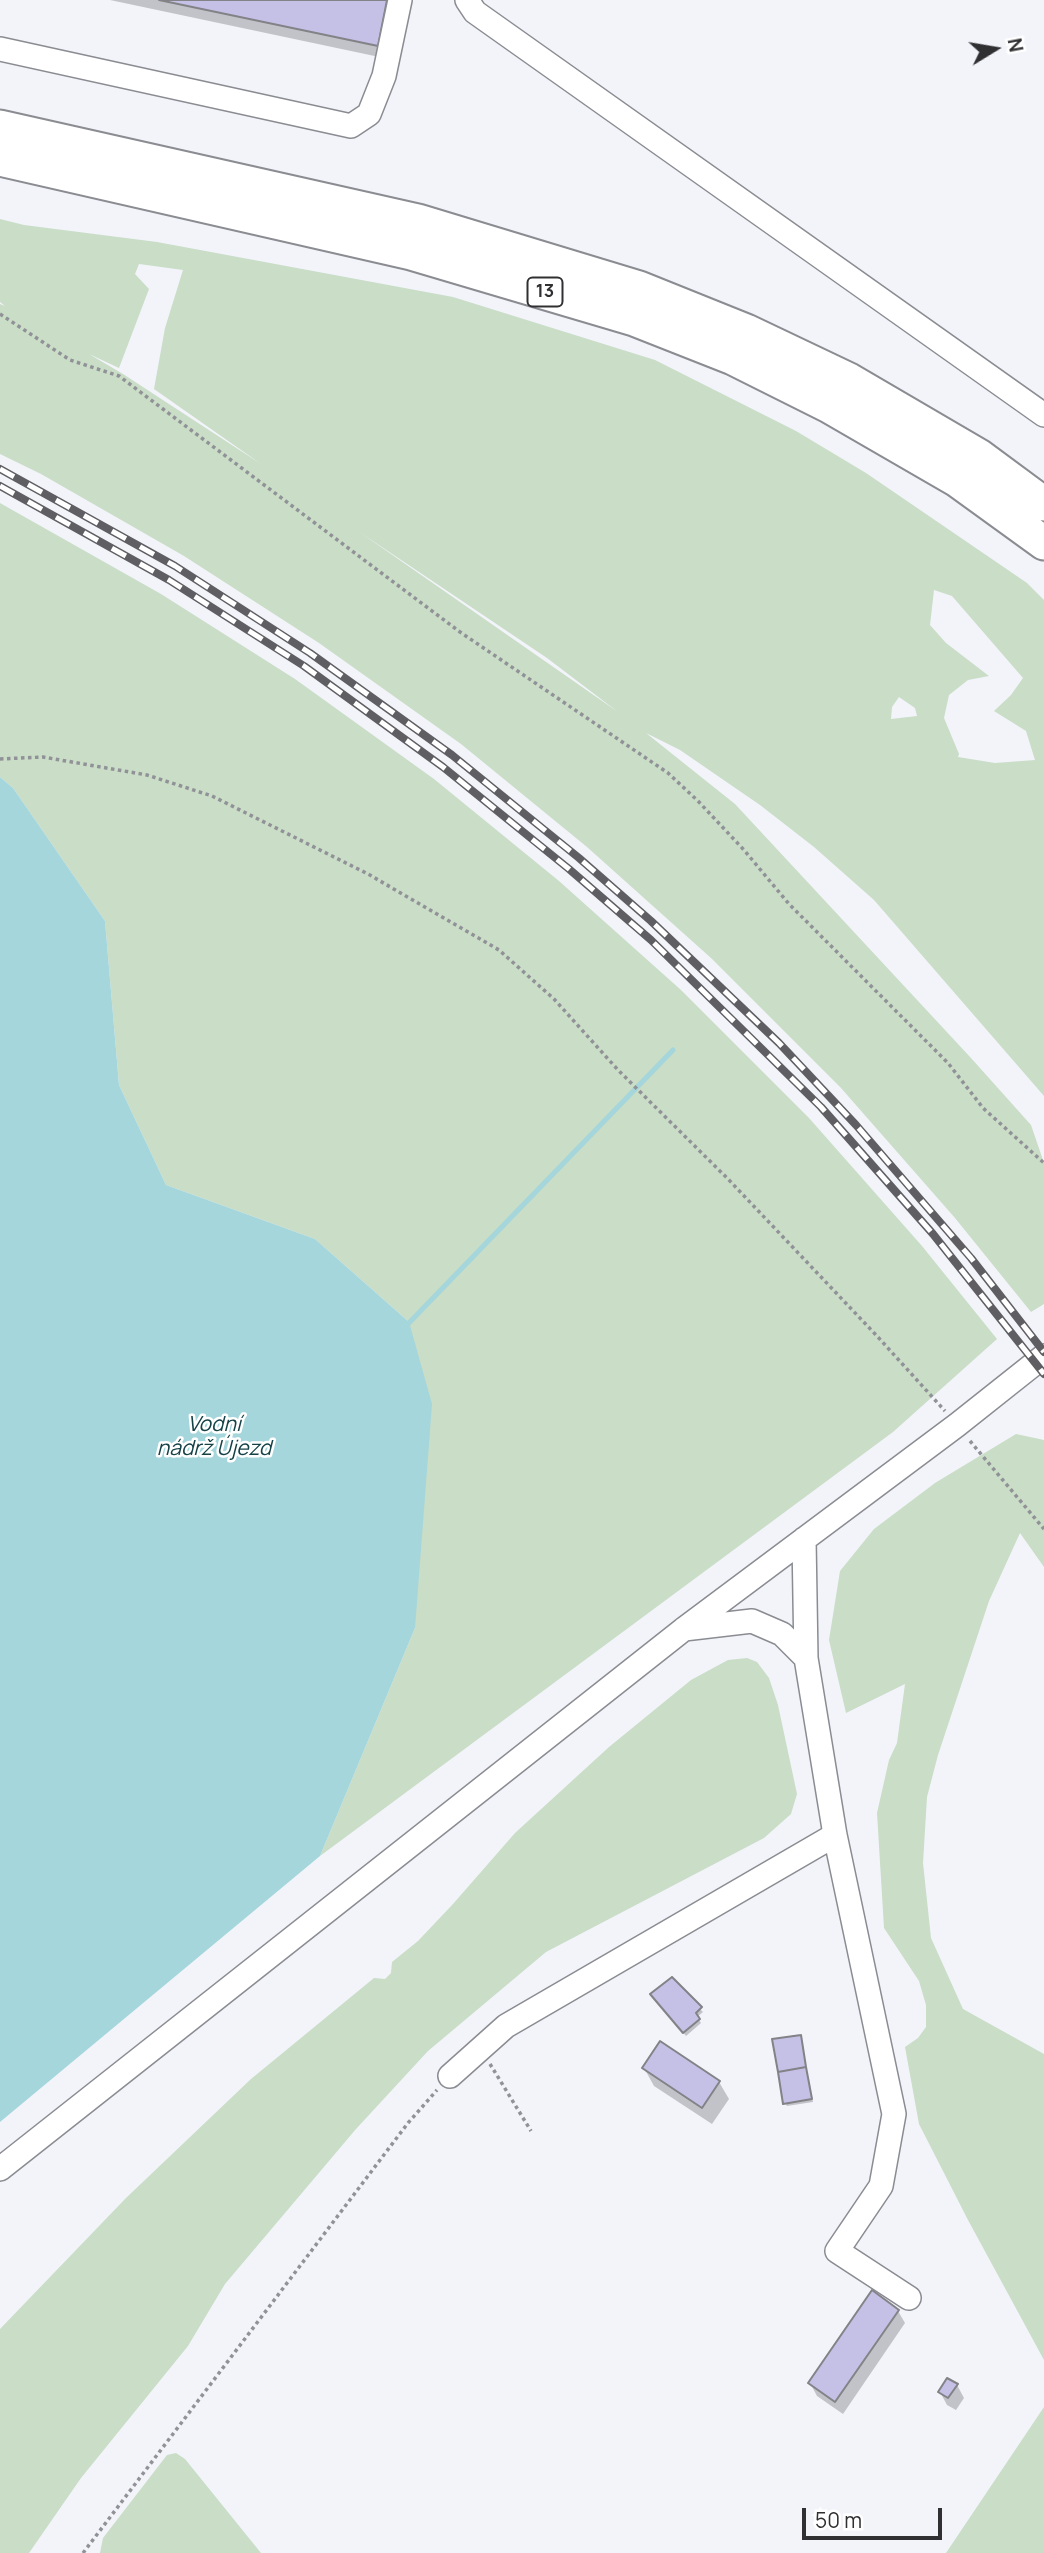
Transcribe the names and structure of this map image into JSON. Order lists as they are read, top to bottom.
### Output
{
  "streets": {
    "highway": ["13"]
  },
  "water": ["Vodní nádrž Újezd"],
  "scale_bar": "50 m",
  "north": "right"
}
